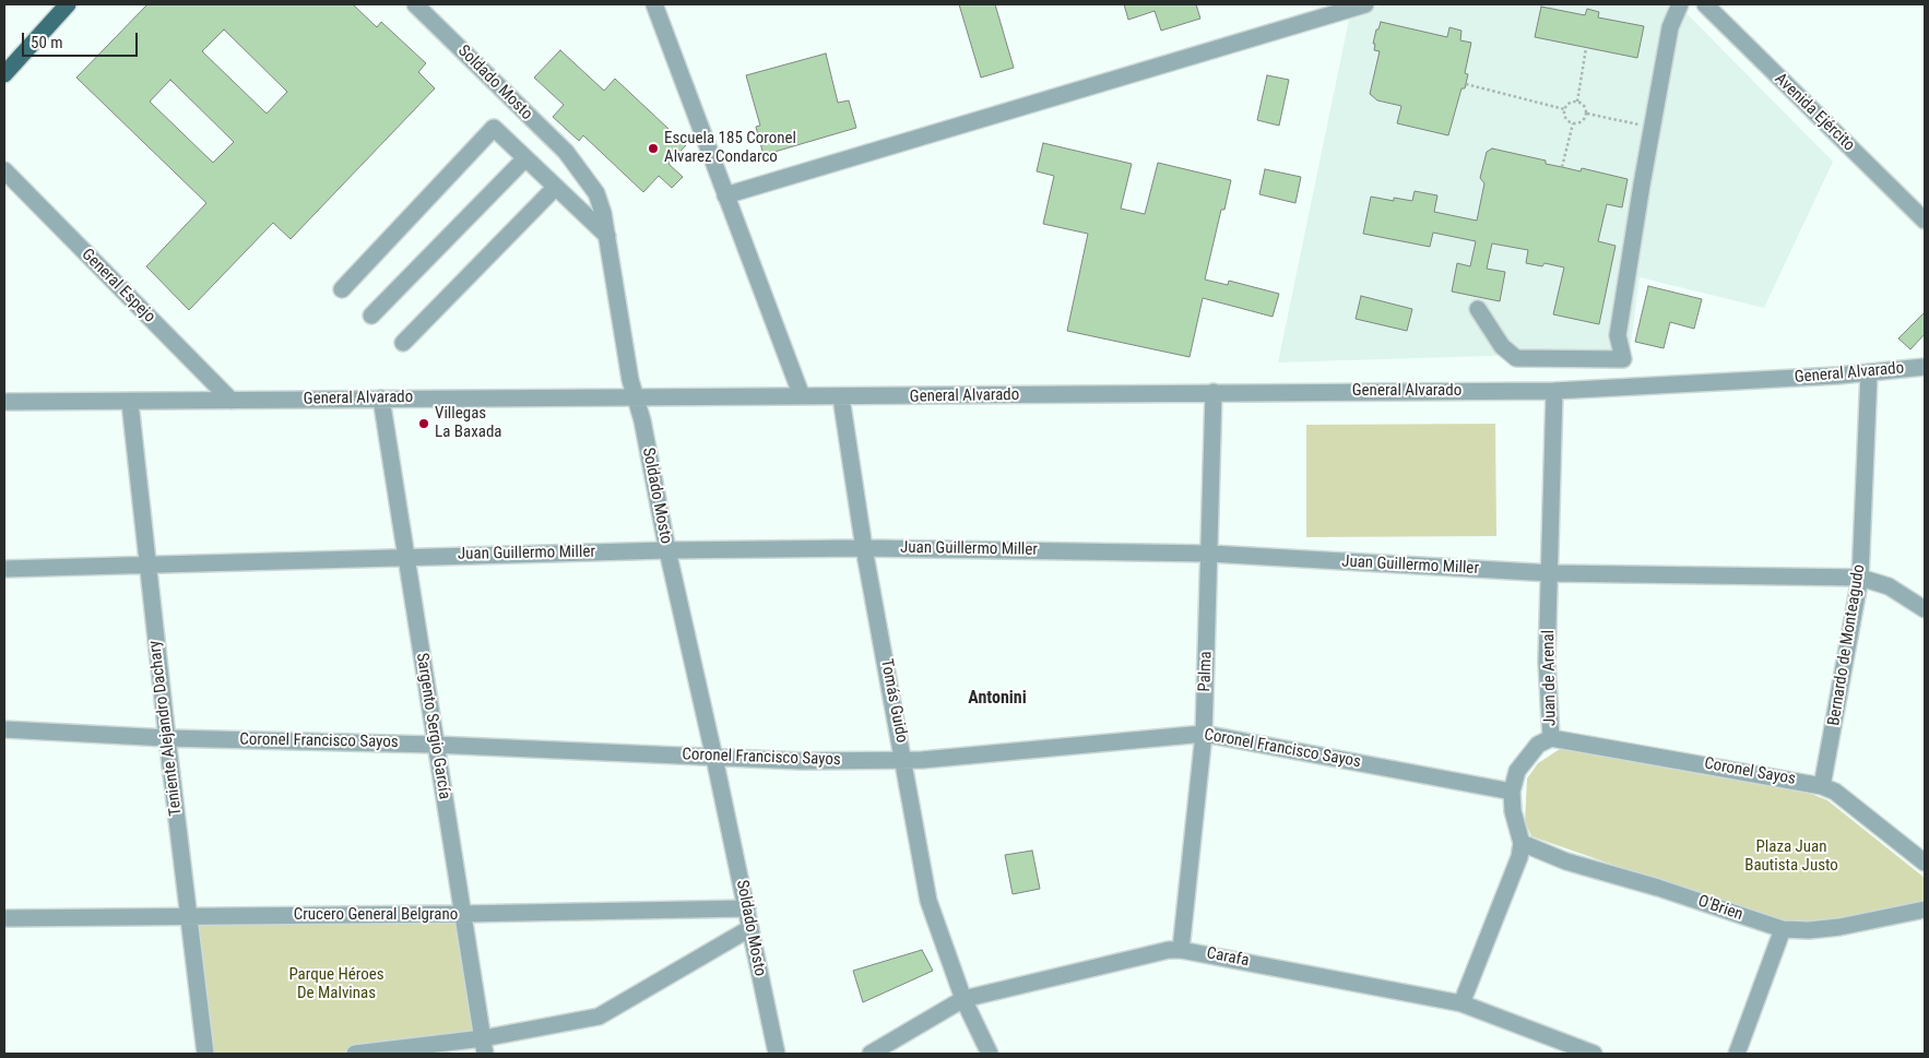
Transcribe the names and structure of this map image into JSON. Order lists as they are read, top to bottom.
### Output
{
  "streets": {
    "street": [
      "Soldado Mosto",
      "Avenida Ejército",
      "General Espejo",
      "General Alvarado",
      "Juan Guillermo Miller",
      "Bernardo de Monteagudo",
      "Palma",
      "Juan de Arenal",
      "Tomás Guido",
      "Sargento Sergio García",
      "Teniente Alejandro Dachary",
      "Coronel Francisco Sayos",
      "Coronel Sayos",
      "O'Brien",
      "Crucero General Belgrano",
      "Carafa"
    ]
  },
  "crossings": [
    ["Soldado Mosto", "General Alvarado"],
    ["Soldado Mosto", "Juan Guillermo Miller"],
    ["Soldado Mosto", "Coronel Francisco Sayos"],
    ["Soldado Mosto", "Crucero General Belgrano"],
    ["General Espejo", "General Alvarado"],
    ["General Alvarado", "Bernardo de Monteagudo"],
    ["General Alvarado", "Palma"],
    ["General Alvarado", "Juan de Arenal"],
    ["General Alvarado", "Tomás Guido"],
    ["General Alvarado", "Sargento Sergio García"],
    ["General Alvarado", "Teniente Alejandro Dachary"],
    ["Juan Guillermo Miller", "Bernardo de Monteagudo"],
    ["Juan Guillermo Miller", "Palma"],
    ["Juan Guillermo Miller", "Juan de Arenal"],
    ["Juan Guillermo Miller", "Tomás Guido"],
    ["Juan Guillermo Miller", "Sargento Sergio García"],
    ["Juan Guillermo Miller", "Teniente Alejandro Dachary"],
    ["Bernardo de Monteagudo", "Coronel Sayos"],
    ["Palma", "Coronel Francisco Sayos"],
    ["Palma", "Carafa"],
    ["Juan de Arenal", "Coronel Francisco Sayos"],
    ["Juan de Arenal", "Coronel Sayos"],
    ["Juan de Arenal", "O'Brien"],
    ["Tomás Guido", "Coronel Francisco Sayos"],
    ["Tomás Guido", "Carafa"],
    ["Sargento Sergio García", "Coronel Francisco Sayos"],
    ["Sargento Sergio García", "Crucero General Belgrano"],
    ["Teniente Alejandro Dachary", "Coronel Francisco Sayos"],
    ["Teniente Alejandro Dachary", "Crucero General Belgrano"]
  ],
  "districts": ["Antonini"],
  "parks": ["Plaza Juan Bautista Justo", "Parque Héroes De Malvinas"],
  "places": ["Escuela 185 Coronel Alvarez Condarco", "Villegas La Baxada"],
  "scale_bar": "50 m"
}
